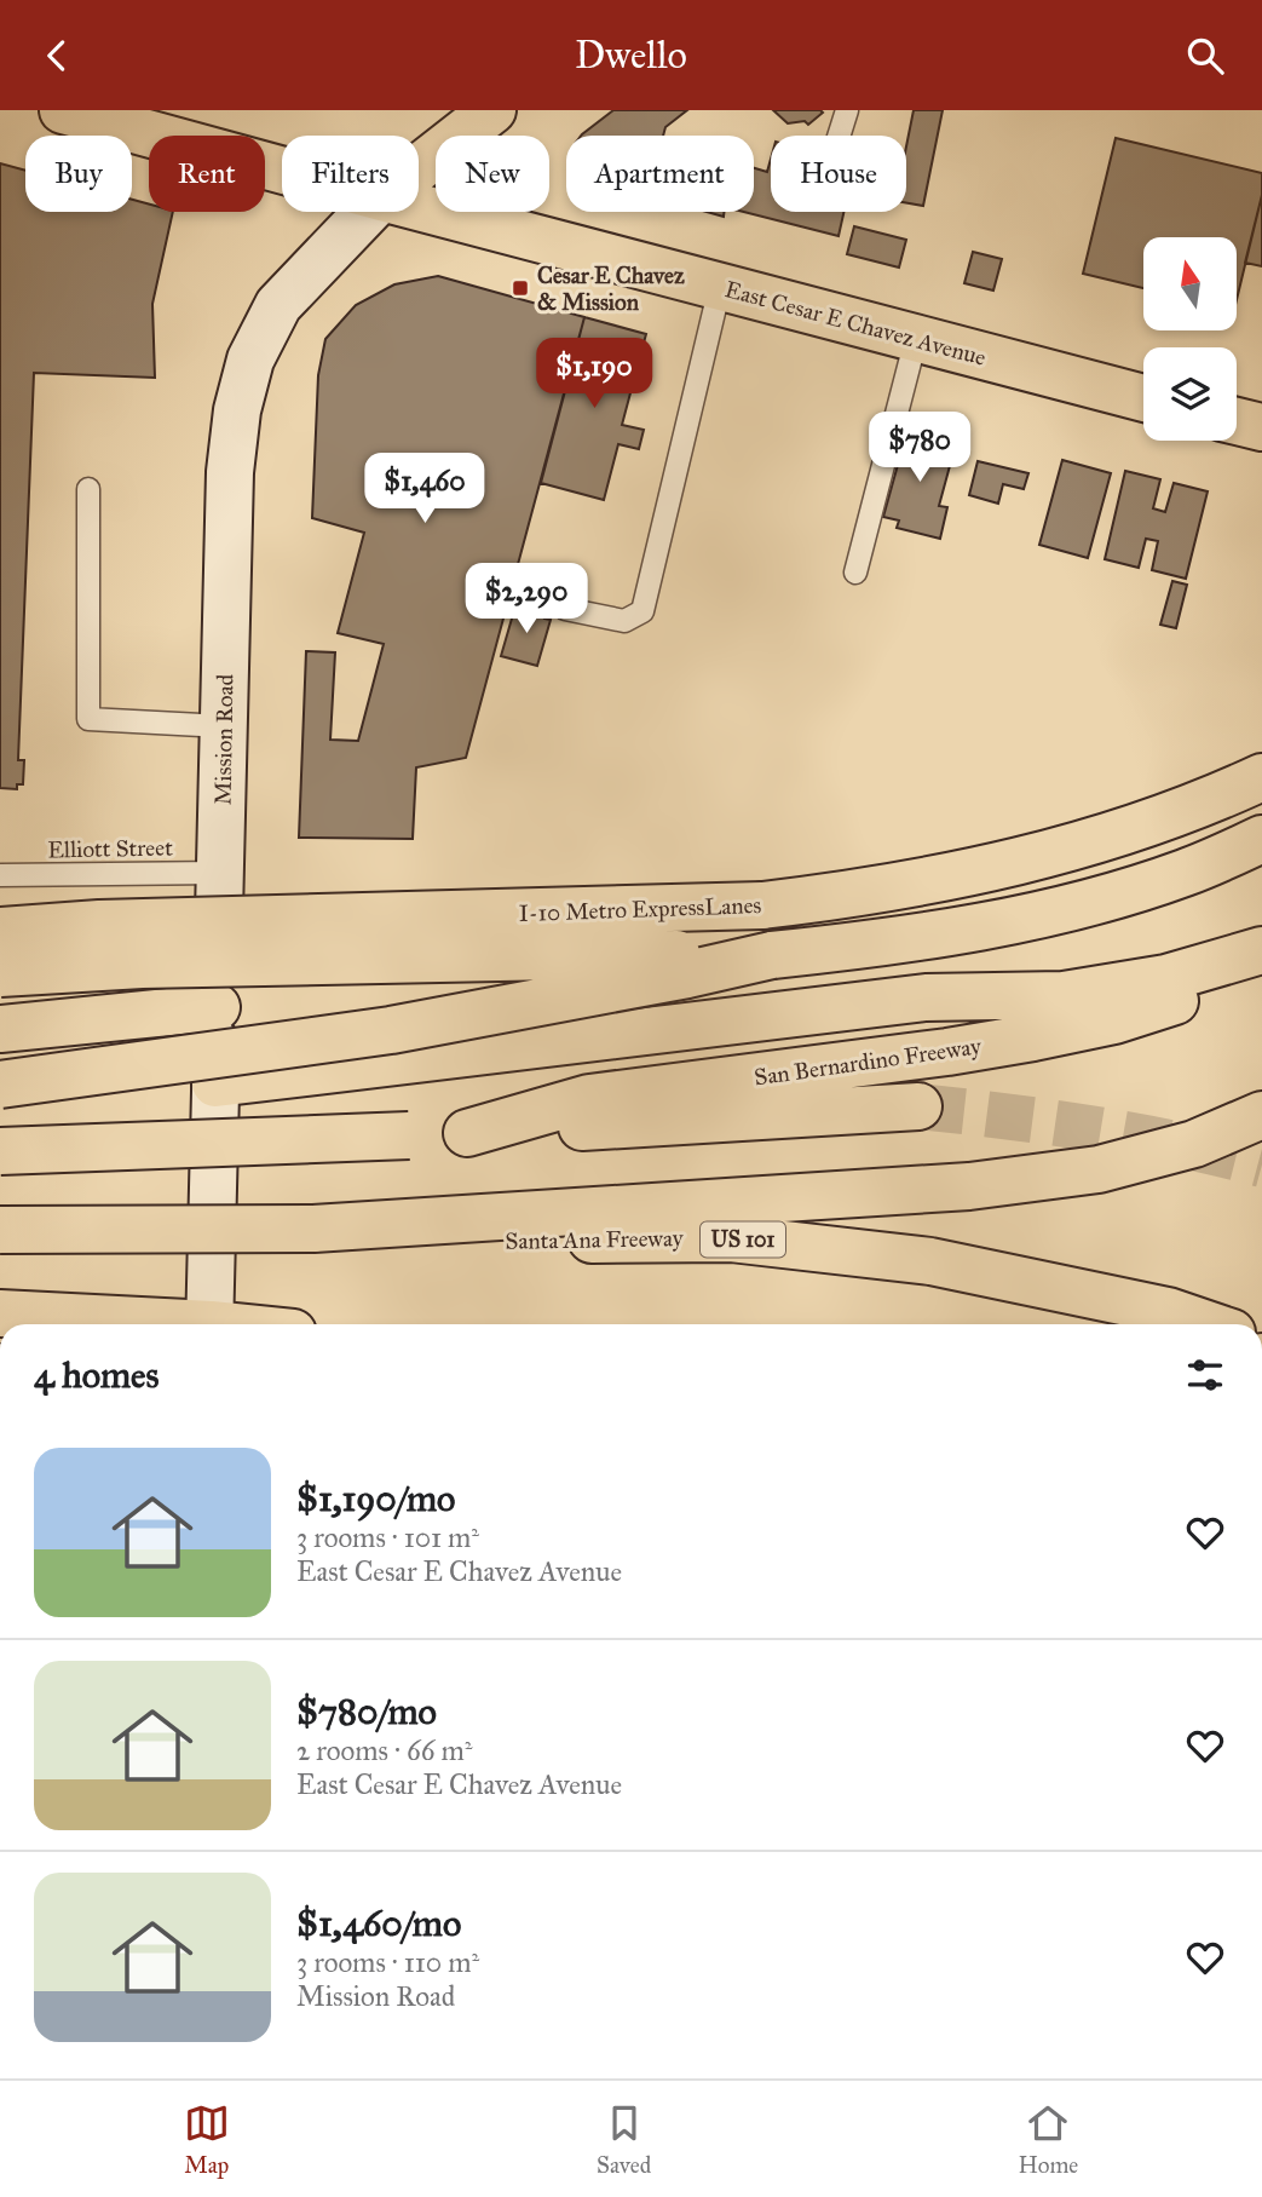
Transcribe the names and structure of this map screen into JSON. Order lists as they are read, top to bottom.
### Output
{
  "streets": {
    "main road": [
      "East Cesar E Chavez Avenue",
      "Mission Road",
      "I-10 Metro ExpressLanes",
      "San Bernardino Freeway",
      "Santa Ana Freeway",
      "US 101"
    ],
    "lane": ["Elliott Street"]
  },
  "crossings": [
    ["Mission Road", "Elliott Street"]
  ],
  "places": {
    "transit": ["Cesar E Chavez & Mission"]
  },
  "north": "top",
  "page": {
    "header": "Dwello",
    "chip": [
      "Buy",
      "Rent",
      "Filters",
      "New",
      "Apartment",
      "House"
    ],
    "price": [
      "$1,190",
      "$780",
      "$1,460",
      "$2,290"
    ],
    "heading": "4 homes",
    "list": [
      {
        "name": "$1,190/mo",
        "note": "3 rooms · 101 m² · East Cesar E Chavez Avenue"
      },
      {
        "name": "$780/mo",
        "note": "2 rooms · 66 m² · East Cesar E Chavez Avenue"
      },
      {
        "name": "$1,460/mo",
        "note": "3 rooms · 110 m² · Mission Road"
      }
    ],
    "tabs": ["Map", "Saved", "Home"]
  }
}
